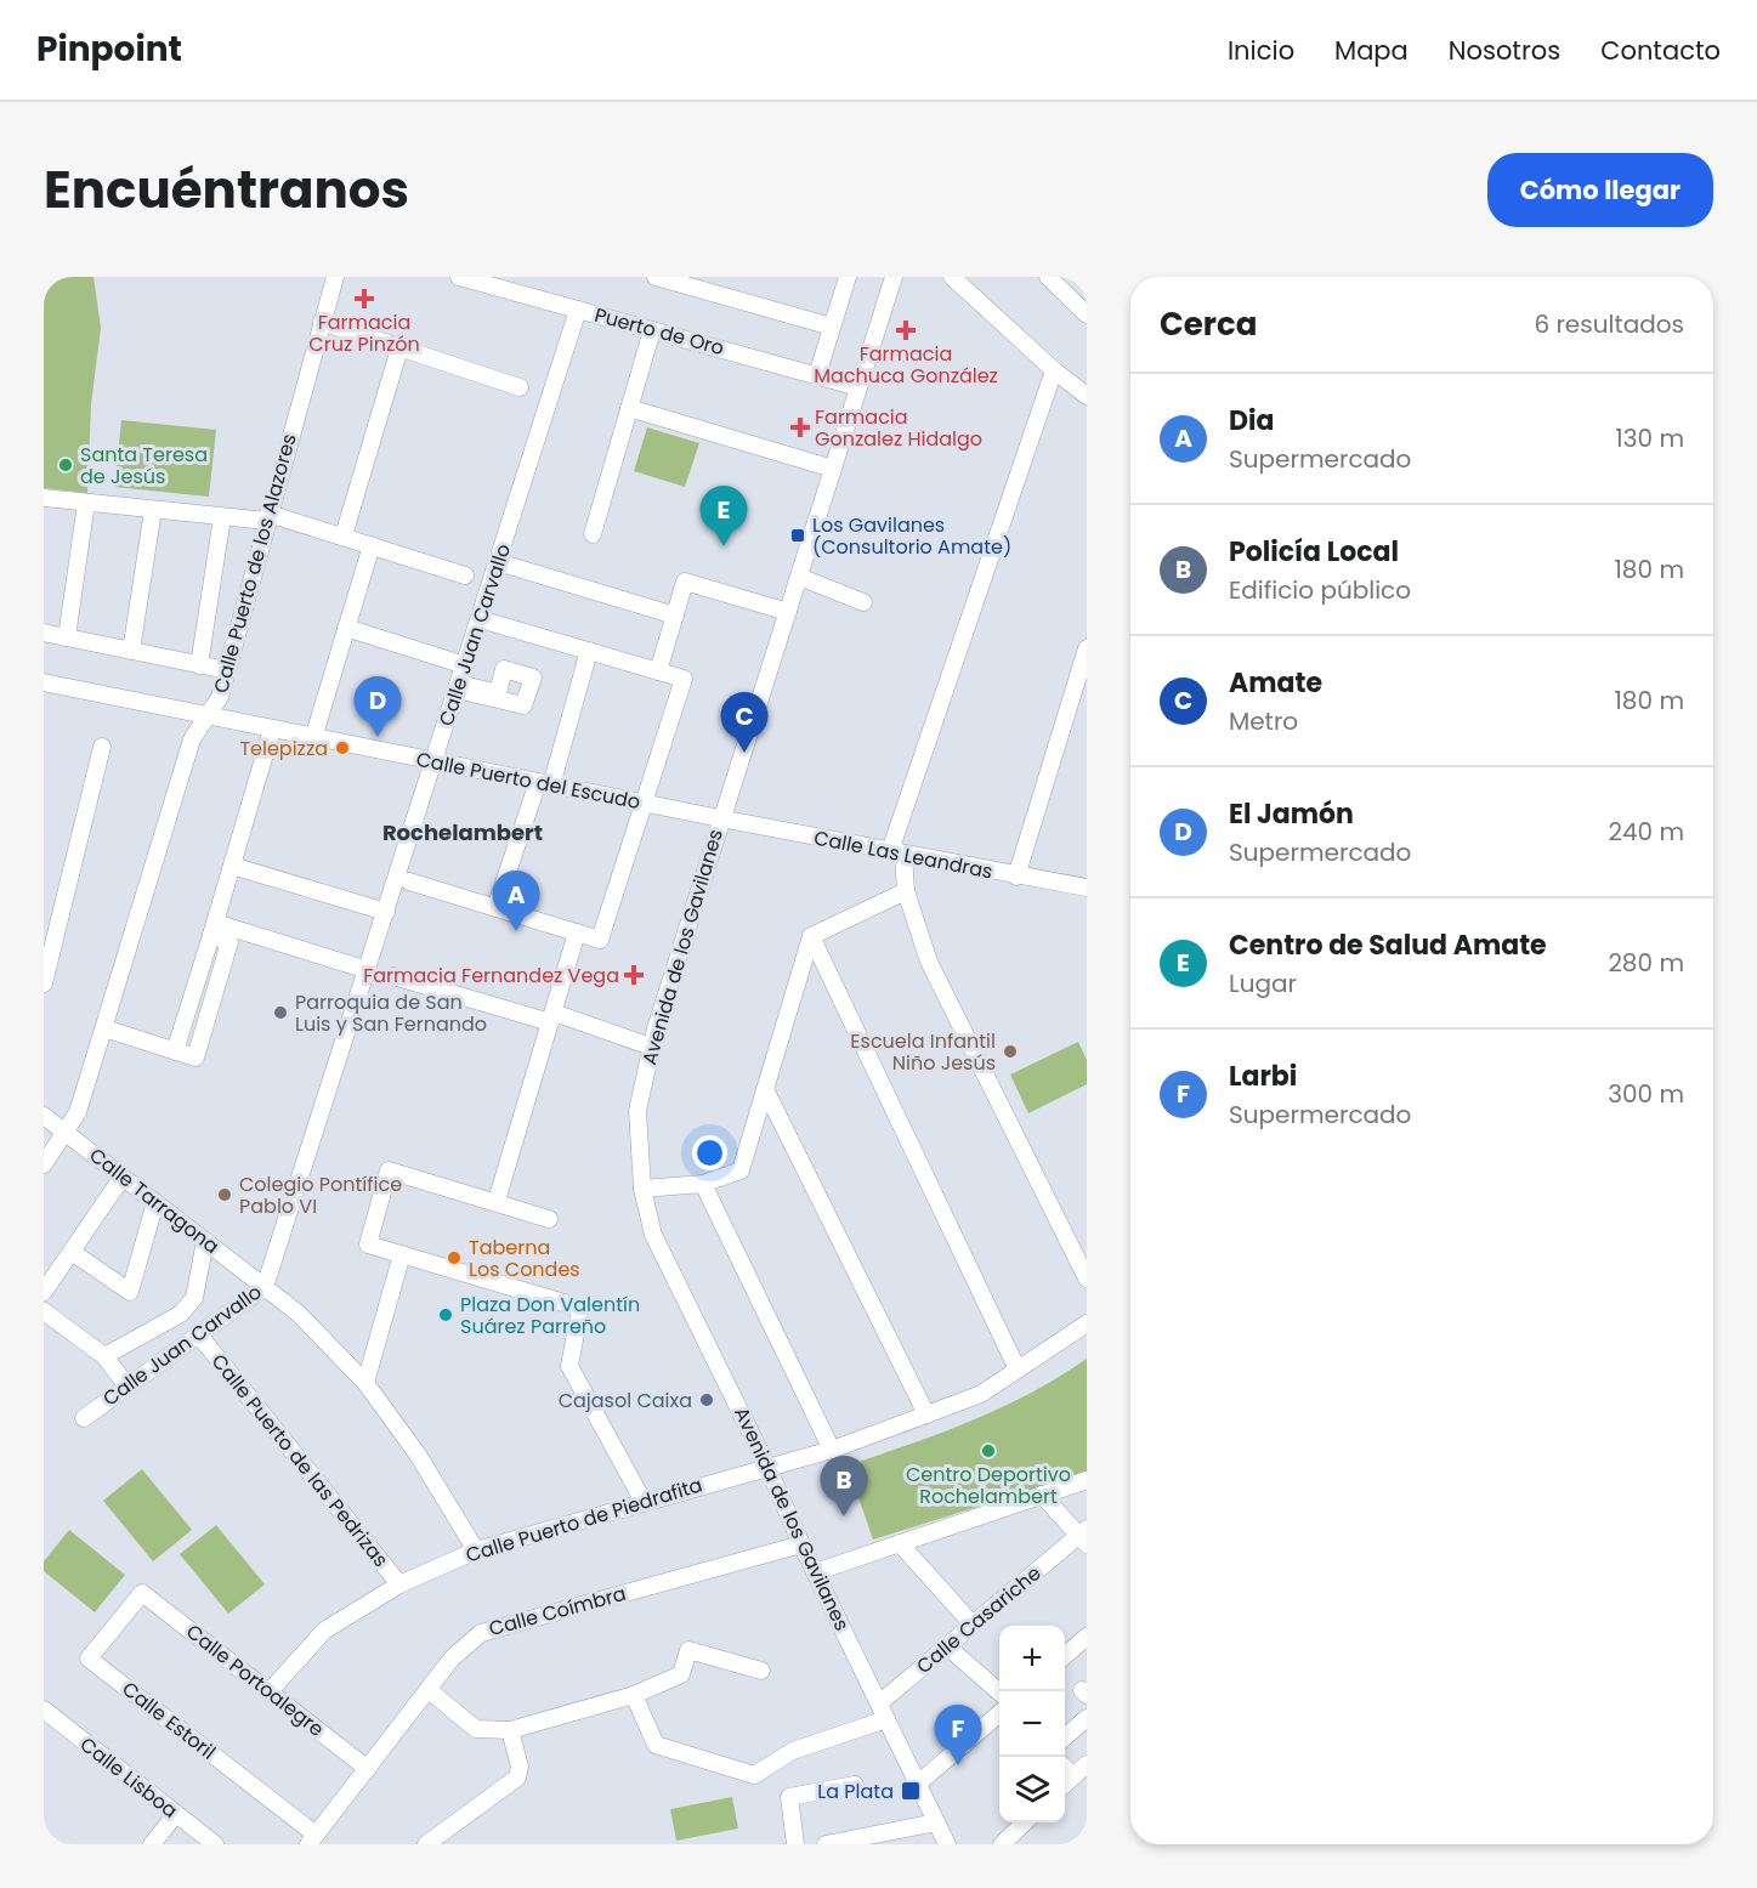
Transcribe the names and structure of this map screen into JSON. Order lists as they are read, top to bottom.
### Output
{
  "streets": {
    "street": [
      "Puerto de Oro",
      "Calle Puerto de los Alazores",
      "Calle Juan Carvallo",
      "Calle Puerto del Escudo",
      "Calle Las Leandras",
      "Avenida de los Gavilanes",
      "Calle Tarragona",
      "Calle Puerto de las Pedrizas",
      "Calle Puerto de Piedrafita",
      "Calle Coímbra",
      "Calle Casariche",
      "Calle Portoalegre",
      "Calle Estoril",
      "Calle Lisboa"
    ]
  },
  "crossings": [
    ["Puerto de Oro", "Calle Juan Carvallo"],
    ["Puerto de Oro", "Avenida de los Gavilanes"],
    ["Calle Puerto de los Alazores", "Calle Puerto del Escudo"],
    ["Calle Puerto de los Alazores", "Calle Tarragona"],
    ["Calle Juan Carvallo", "Calle Puerto del Escudo"],
    ["Calle Juan Carvallo", "Calle Tarragona"],
    ["Calle Juan Carvallo", "Calle Puerto de las Pedrizas"],
    ["Calle Puerto del Escudo", "Calle Las Leandras"],
    ["Calle Puerto del Escudo", "Avenida de los Gavilanes"],
    ["Calle Las Leandras", "Avenida de los Gavilanes"],
    ["Avenida de los Gavilanes", "Calle Puerto de Piedrafita"],
    ["Avenida de los Gavilanes", "Calle Coímbra"],
    ["Avenida de los Gavilanes", "Calle Casariche"],
    ["Calle Tarragona", "Calle Puerto de Piedrafita"],
    ["Calle Puerto de las Pedrizas", "Calle Puerto de Piedrafita"],
    ["Calle Puerto de Piedrafita", "Calle Portoalegre"],
    ["Calle Coímbra", "Calle Portoalegre"],
    ["Calle Coímbra", "Calle Estoril"],
    ["Calle Portoalegre", "Calle Estoril"]
  ],
  "districts": ["Rochelambert"],
  "places": {
    "health": [
      "Farmacia Cruz Pinzón",
      "Farmacia Machuca González",
      "Farmacia Gonzalez Hidalgo",
      "Farmacia Fernandez Vega"
    ],
    "other": [
      "Santa Teresa de Jesús",
      "Telepizza",
      "Parroquia de San Luis y San Fernando",
      "Escuela Infantil Niño Jesús",
      "Colegio Pontífice Pablo VI",
      "Taberna Los Condes",
      "Plaza Don Valentín Suárez Parreño",
      "Cajasol Caixa",
      "Centro Deportivo Rochelambert"
    ],
    "transit": ["Los Gavilanes (Consultorio Amate)", "La Plata"]
  },
  "page": {
    "header": "Pinpoint",
    "nav": [
      "Inicio",
      "Mapa",
      "Nosotros",
      "Contacto"
    ],
    "title": "Encuéntranos",
    "buttons": "Cómo llegar",
    "heading": ["Cerca", "6 resultados"],
    "list": [
      {
        "mark": "A",
        "name": "Dia",
        "note": "Supermercado",
        "value": "130 m"
      },
      {
        "mark": "B",
        "name": "Policía Local",
        "note": "Edificio público",
        "value": "180 m"
      },
      {
        "mark": "C",
        "name": "Amate",
        "note": "Metro",
        "value": "180 m"
      },
      {
        "mark": "D",
        "name": "El Jamón",
        "note": "Supermercado",
        "value": "240 m"
      },
      {
        "mark": "E",
        "name": "Centro de Salud Amate",
        "note": "Lugar",
        "value": "280 m"
      },
      {
        "mark": "F",
        "name": "Larbi",
        "note": "Supermercado",
        "value": "300 m"
      }
    ],
    "pins": [
      "E",
      "D",
      "C",
      "A",
      "B",
      "F"
    ],
    "map_buttons": ["+", "−"]
  }
}
